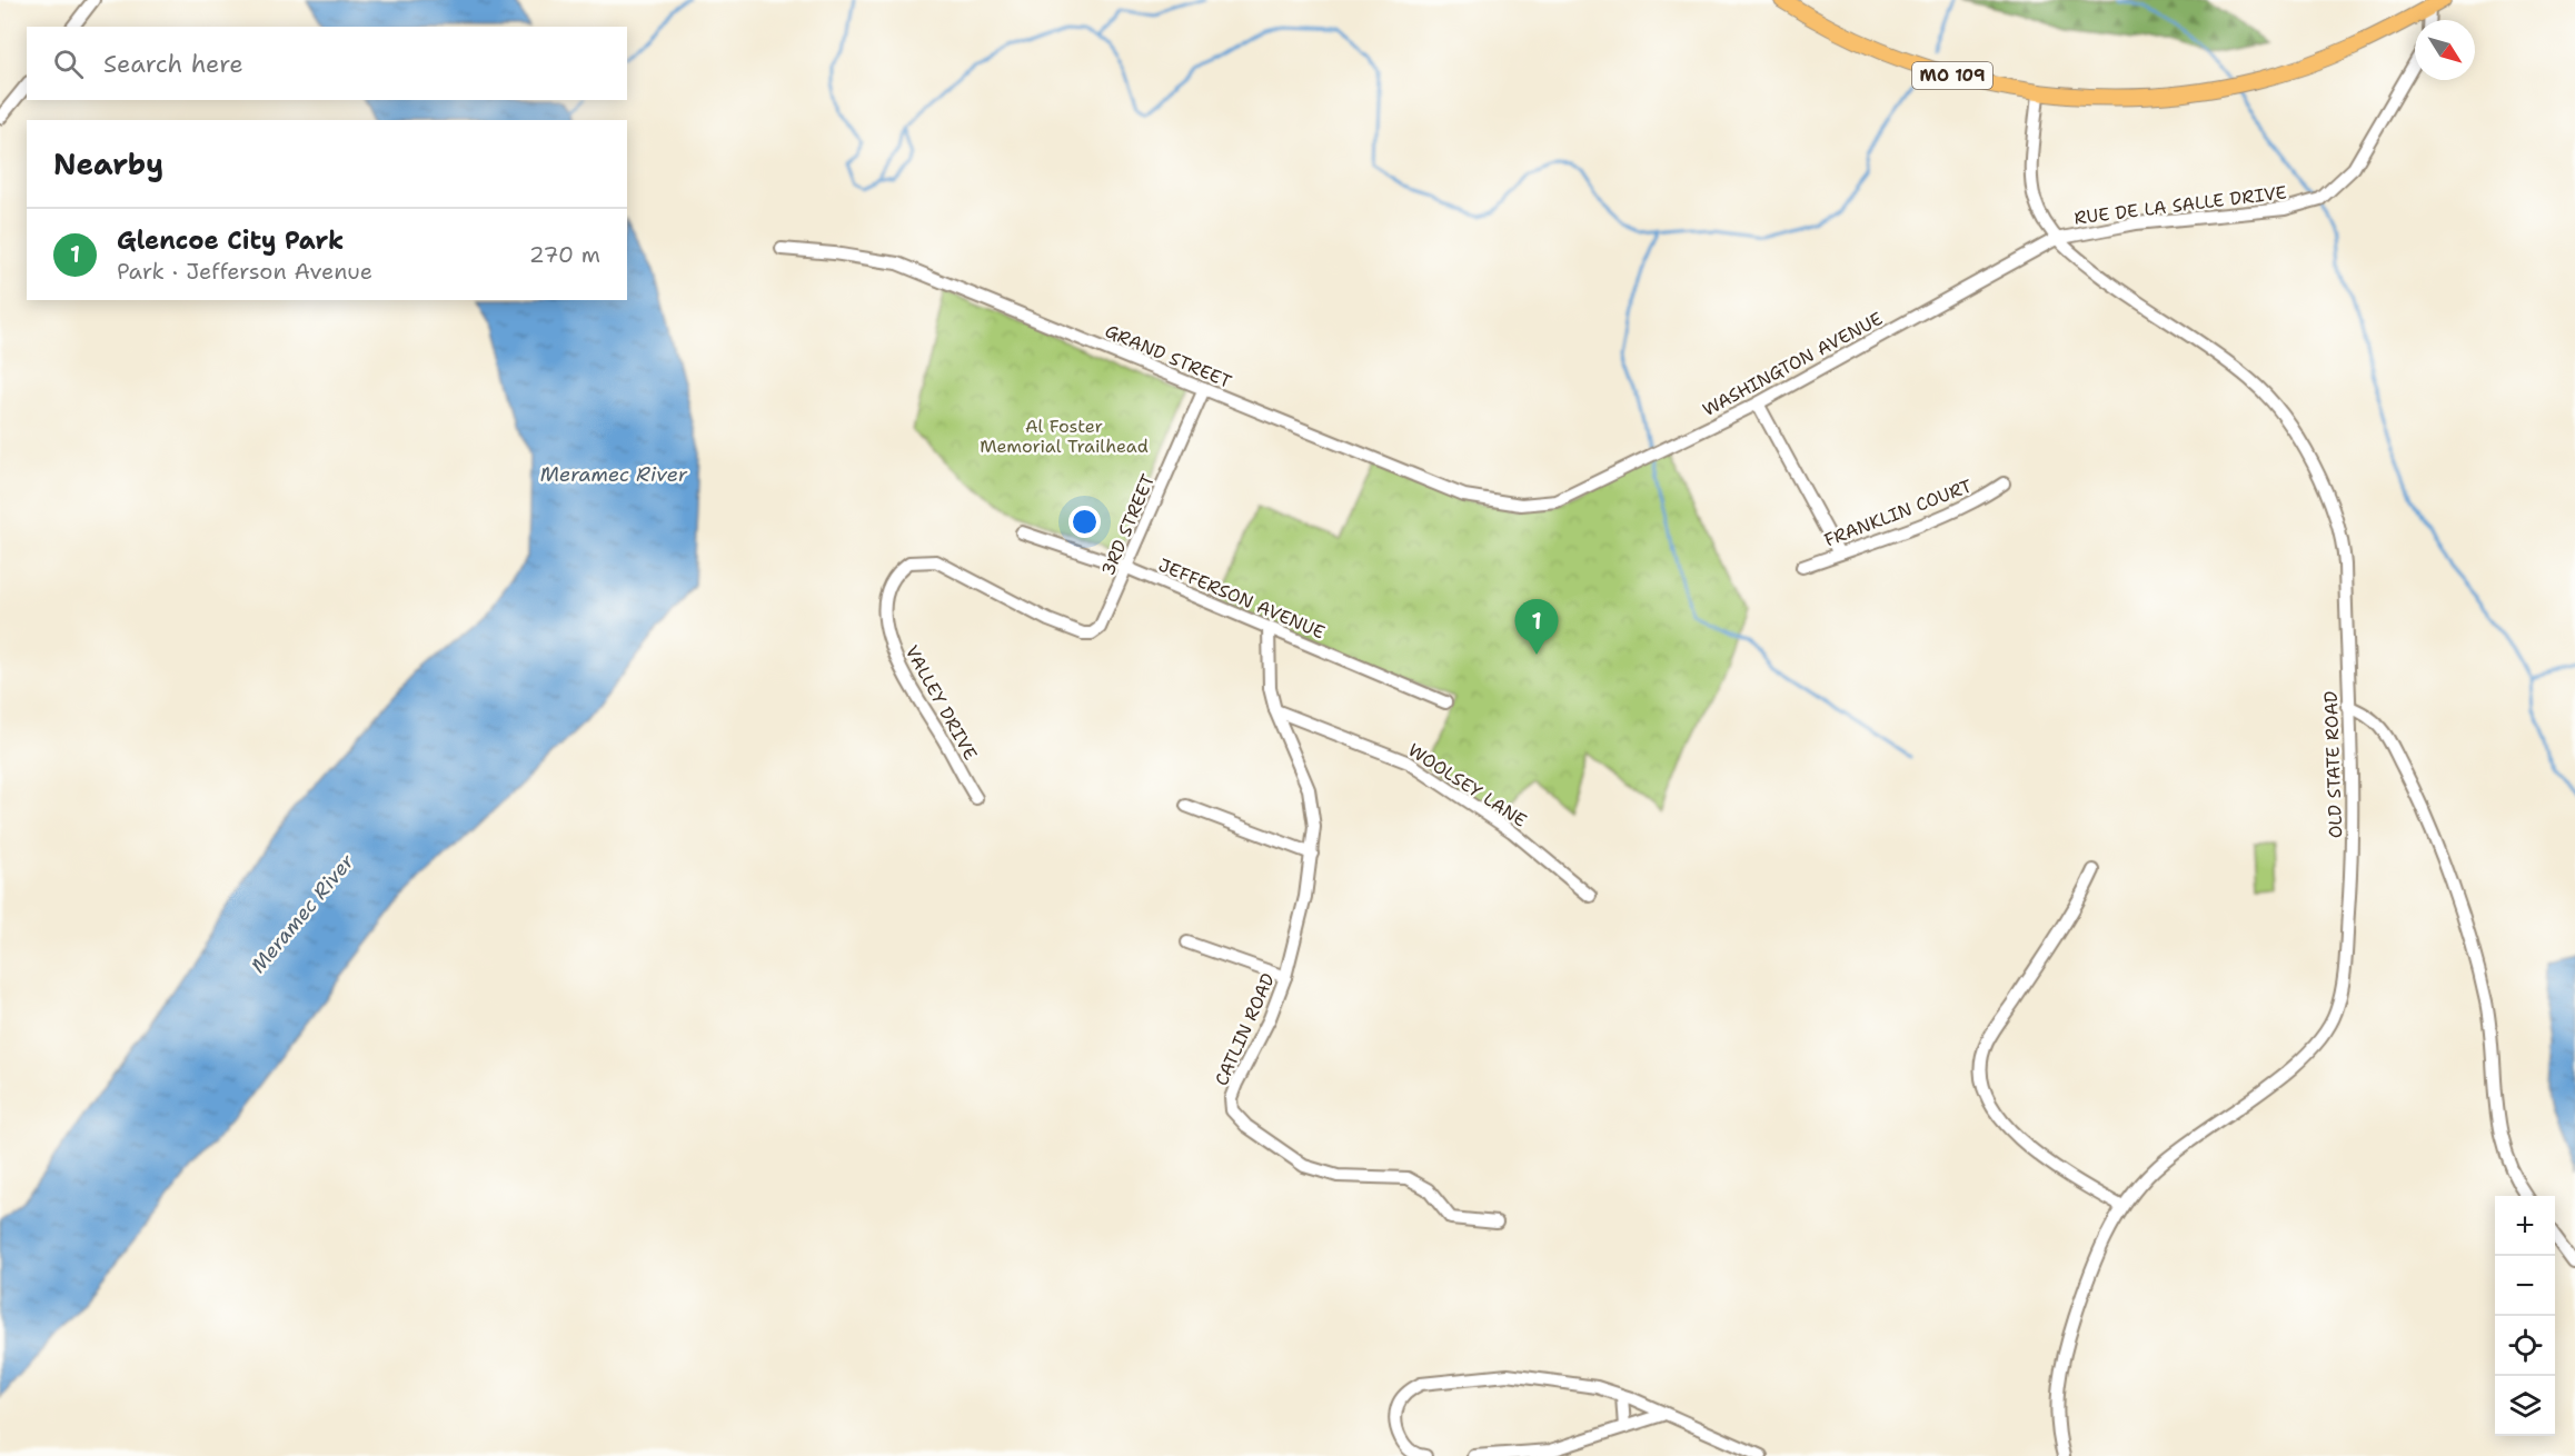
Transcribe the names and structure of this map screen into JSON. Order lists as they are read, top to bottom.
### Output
{
  "streets": {
    "main road": ["MO 109"],
    "street": [
      "RUE DE LA SALLE DRIVE",
      "GRAND STREET",
      "WASHINGTON AVENUE",
      "FRANKLIN COURT",
      "3RD STREET",
      "JEFFERSON AVENUE",
      "VALLEY DRIVE",
      "OLD STATE ROAD",
      "WOOLSEY LANE",
      "CATLIN ROAD"
    ]
  },
  "crossings": [
    ["MO 109", "OLD STATE ROAD"],
    ["RUE DE LA SALLE DRIVE", "WASHINGTON AVENUE"],
    ["RUE DE LA SALLE DRIVE", "OLD STATE ROAD"],
    ["GRAND STREET", "WASHINGTON AVENUE"],
    ["GRAND STREET", "3RD STREET"],
    ["WASHINGTON AVENUE", "OLD STATE ROAD"],
    ["3RD STREET", "JEFFERSON AVENUE"],
    ["3RD STREET", "VALLEY DRIVE"],
    ["JEFFERSON AVENUE", "CATLIN ROAD"],
    ["WOOLSEY LANE", "CATLIN ROAD"]
  ],
  "water": ["Meramec River"],
  "parks": ["Al Foster Memorial Trailhead"],
  "north": "bottom right",
  "page": {
    "search": "Search here",
    "heading": "Nearby",
    "list": [
      {
        "mark": "1",
        "name": "Glencoe City Park",
        "note": "Park · Jefferson Avenue",
        "value": "270 m"
      }
    ],
    "pins": "1",
    "map_buttons": ["+", "−"]
  }
}
